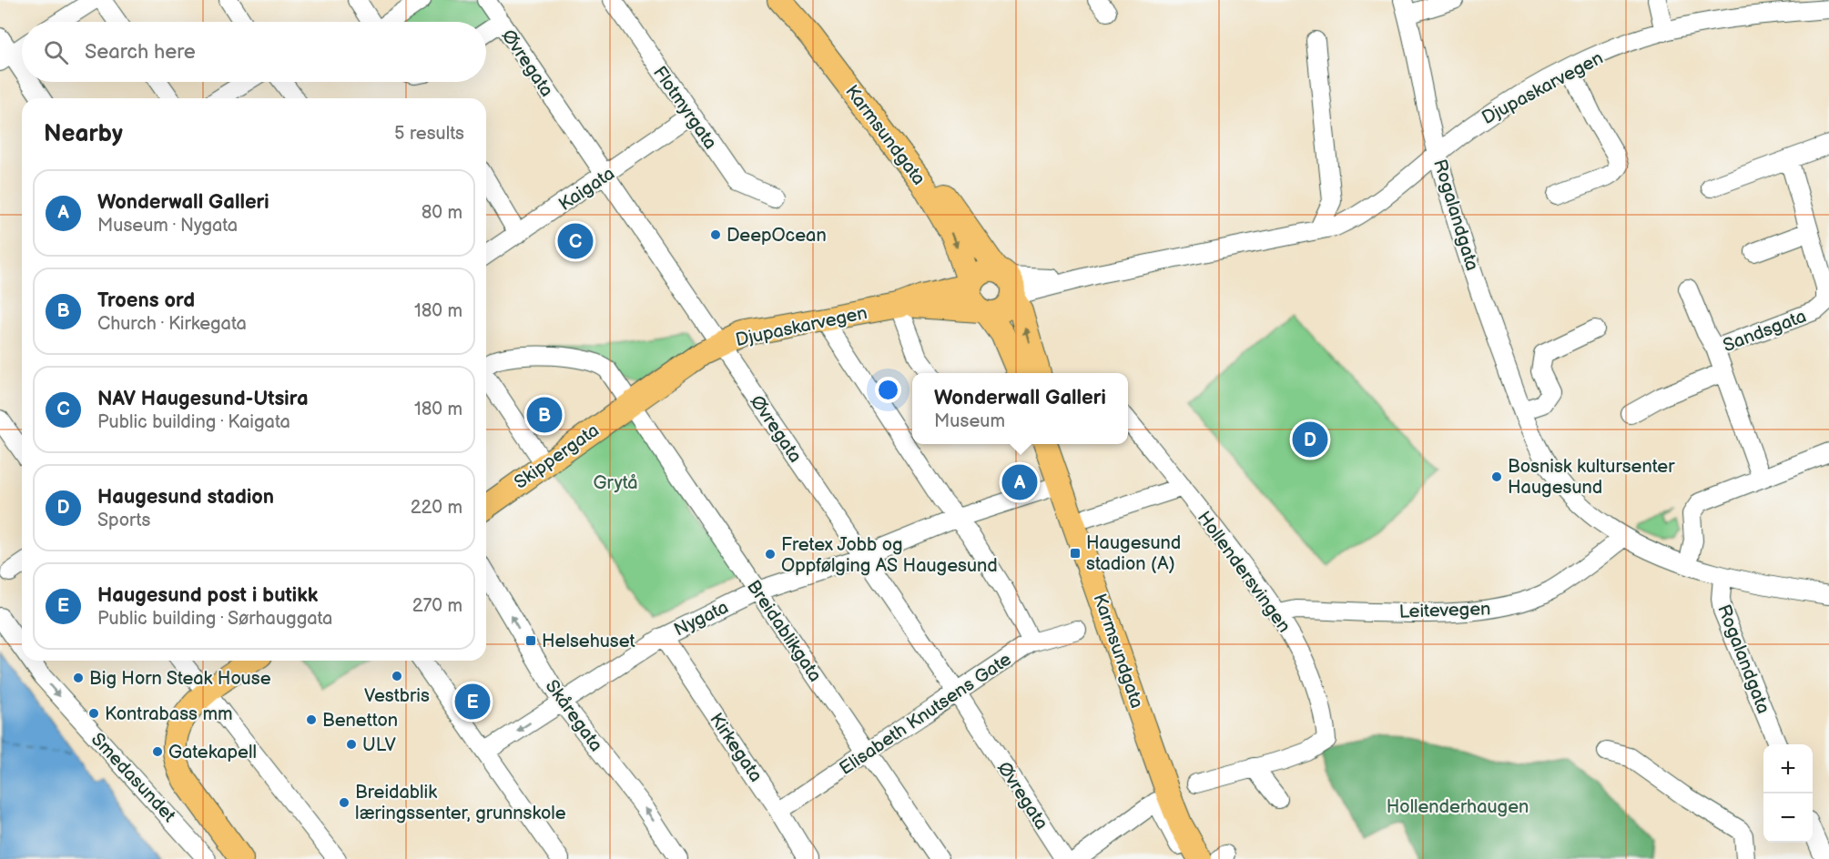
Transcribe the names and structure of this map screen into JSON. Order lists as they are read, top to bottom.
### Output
{
  "streets": {
    "main road": ["Djupaskarvegen", "Karmsundgata", "Skippergata"],
    "street": [
      "Øvregata",
      "Flotmyrgata",
      "Kaigata",
      "Rogalandgata",
      "Sandsgata",
      "Hollendersvingen",
      "Leitevegen",
      "Nygata",
      "Breidablikgata",
      "Elisabeth Knutsens Gate",
      "Skåregata",
      "Kirkegata",
      "Smedasundet"
    ]
  },
  "crossings": [
    ["Øvregata", "Djupaskarvegen"],
    ["Øvregata", "Kaigata"],
    ["Øvregata", "Nygata"],
    ["Øvregata", "Elisabeth Knutsens Gate"],
    ["Djupaskarvegen", "Karmsundgata"],
    ["Djupaskarvegen", "Rogalandgata"],
    ["Djupaskarvegen", "Skippergata"],
    ["Djupaskarvegen", "Breidablikgata"],
    ["Flotmyrgata", "Kaigata"],
    ["Rogalandgata", "Leitevegen"],
    ["Skippergata", "Breidablikgata"],
    ["Hollendersvingen", "Leitevegen"],
    ["Nygata", "Breidablikgata"],
    ["Nygata", "Skåregata"],
    ["Nygata", "Kirkegata"],
    ["Breidablikgata", "Elisabeth Knutsens Gate"],
    ["Elisabeth Knutsens Gate", "Kirkegata"]
  ],
  "parks": ["Grytå", "Hollenderhaugen"],
  "places": {
    "other": [
      "DeepOcean",
      "Bosnisk kultursenter Haugesund",
      "Fretex Jobb og Oppfølging AS Haugesund",
      "Vestbris",
      "Big Horn Steak House",
      "Kontrabass mm",
      "Benetton",
      "ULV",
      "Gatekapell",
      "Breidablik læringssenter, grunnskole"
    ],
    "transit": ["Haugesund stadion (A)", "Helsehuset"]
  },
  "page": {
    "search": "Search here",
    "heading": ["Nearby", "5 results"],
    "list": [
      {
        "mark": "A",
        "name": "Wonderwall Galleri",
        "note": "Museum · Nygata",
        "value": "80 m"
      },
      {
        "mark": "B",
        "name": "Troens ord",
        "note": "Church · Kirkegata",
        "value": "180 m"
      },
      {
        "mark": "C",
        "name": "NAV Haugesund-Utsira",
        "note": "Public building · Kaigata",
        "value": "180 m"
      },
      {
        "mark": "D",
        "name": "Haugesund stadion",
        "note": "Sports",
        "value": "220 m"
      },
      {
        "mark": "E",
        "name": "Haugesund post i butikk",
        "note": "Public building · Sørhauggata",
        "value": "270 m"
      }
    ],
    "pins": [
      "C",
      "B",
      "D",
      "A",
      "E"
    ],
    "popup": ["Wonderwall Galleri", "Museum"],
    "map_buttons": ["+", "−"]
  }
}
